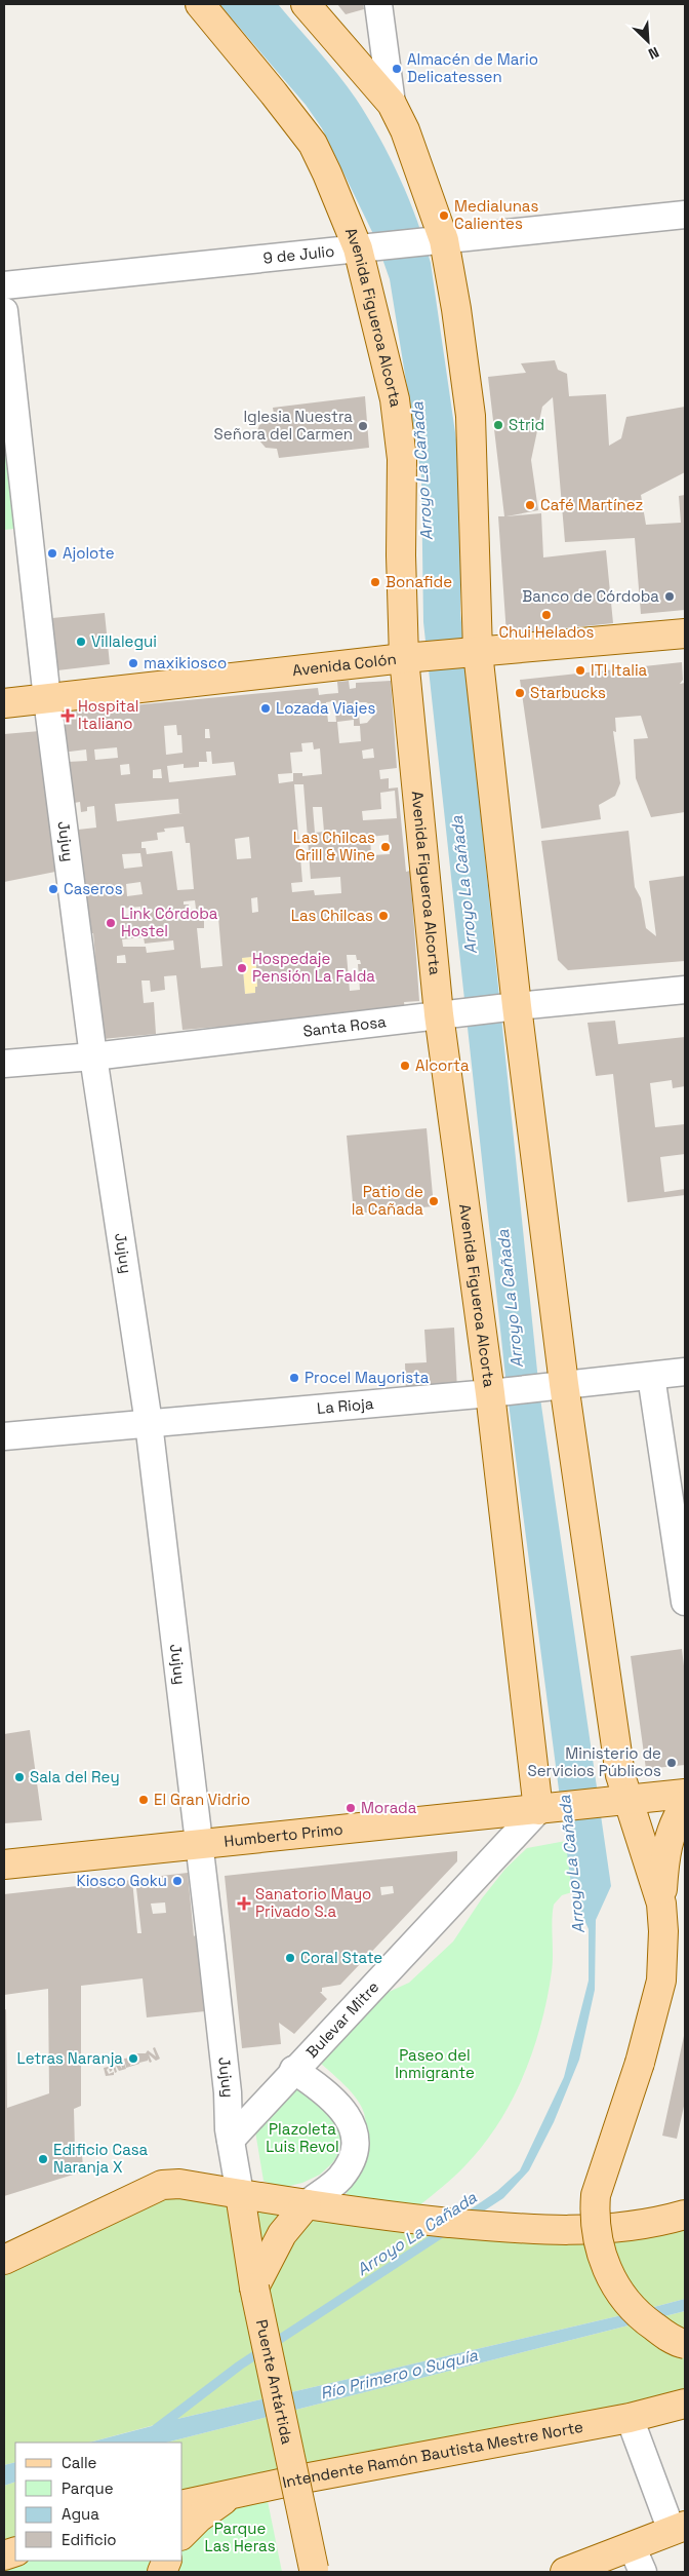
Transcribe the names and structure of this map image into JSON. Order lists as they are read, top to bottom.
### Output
{
  "streets": {
    "main road": [
      "Avenida Figueroa Alcorta",
      "Avenida Colón",
      "Humberto Primo",
      "Puente Antártida",
      "Intendente Ramón Bautista Mestre Norte"
    ],
    "street": [
      "9 de Julio",
      "Jujuy",
      "Santa Rosa",
      "La Rioja",
      "Bulevar Mitre"
    ]
  },
  "crossings": [
    ["9 de Julio", "Avenida Figueroa Alcorta"],
    ["Avenida Figueroa Alcorta", "Avenida Colón"],
    ["Avenida Figueroa Alcorta", "Santa Rosa"],
    ["Avenida Figueroa Alcorta", "La Rioja"],
    ["Avenida Figueroa Alcorta", "Humberto Primo"],
    ["Avenida Figueroa Alcorta", "Bulevar Mitre"],
    ["Avenida Colón", "Jujuy"],
    ["Jujuy", "Santa Rosa"],
    ["Jujuy", "La Rioja"],
    ["Jujuy", "Humberto Primo"],
    ["Jujuy", "Bulevar Mitre"],
    ["Jujuy", "Puente Antártida"],
    ["Humberto Primo", "Bulevar Mitre"],
    ["Bulevar Mitre", "Puente Antártida"]
  ],
  "water": ["Arroyo La Cañada", "Río Primero o Suquía"],
  "parks": ["Paseo del Inmigrante", "Plazoleta Luis Revol", "Parque Las Heras"],
  "places": {
    "other": [
      "Almacén de Mario Delicatessen",
      "Medialunas Calientes",
      "Strid",
      "Iglesia Nuestra Señora del Carmen",
      "Café Martínez",
      "Ajolote",
      "Bonafide",
      "Banco de Córdoba",
      "Chui Helados",
      "Villalegui",
      "maxikiosco",
      "IT! Italia",
      "Starbucks",
      "Lozada Viajes",
      "Las Chilcas Grill & Wine",
      "Caseros",
      "Las Chilcas",
      "Link Córdoba Hostel",
      "Hospedaje Pensión La Falda",
      "Alcorta",
      "Patio de la Cañada",
      "Procel Mayorista",
      "Ministerio de Servicios Públicos",
      "Sala del Rey",
      "El Gran Vidrio",
      "Morada",
      "Kiosco Goku",
      "Coral State",
      "Letras Naranja",
      "Edificio Casa Naranja X"
    ],
    "health": ["Hospital Italiano", "Sanatorio Mayo Privado S.a"]
  },
  "legend": [
    "Calle",
    "Parque",
    "Agua",
    "Edificio"
  ],
  "north": "bottom right"
}
